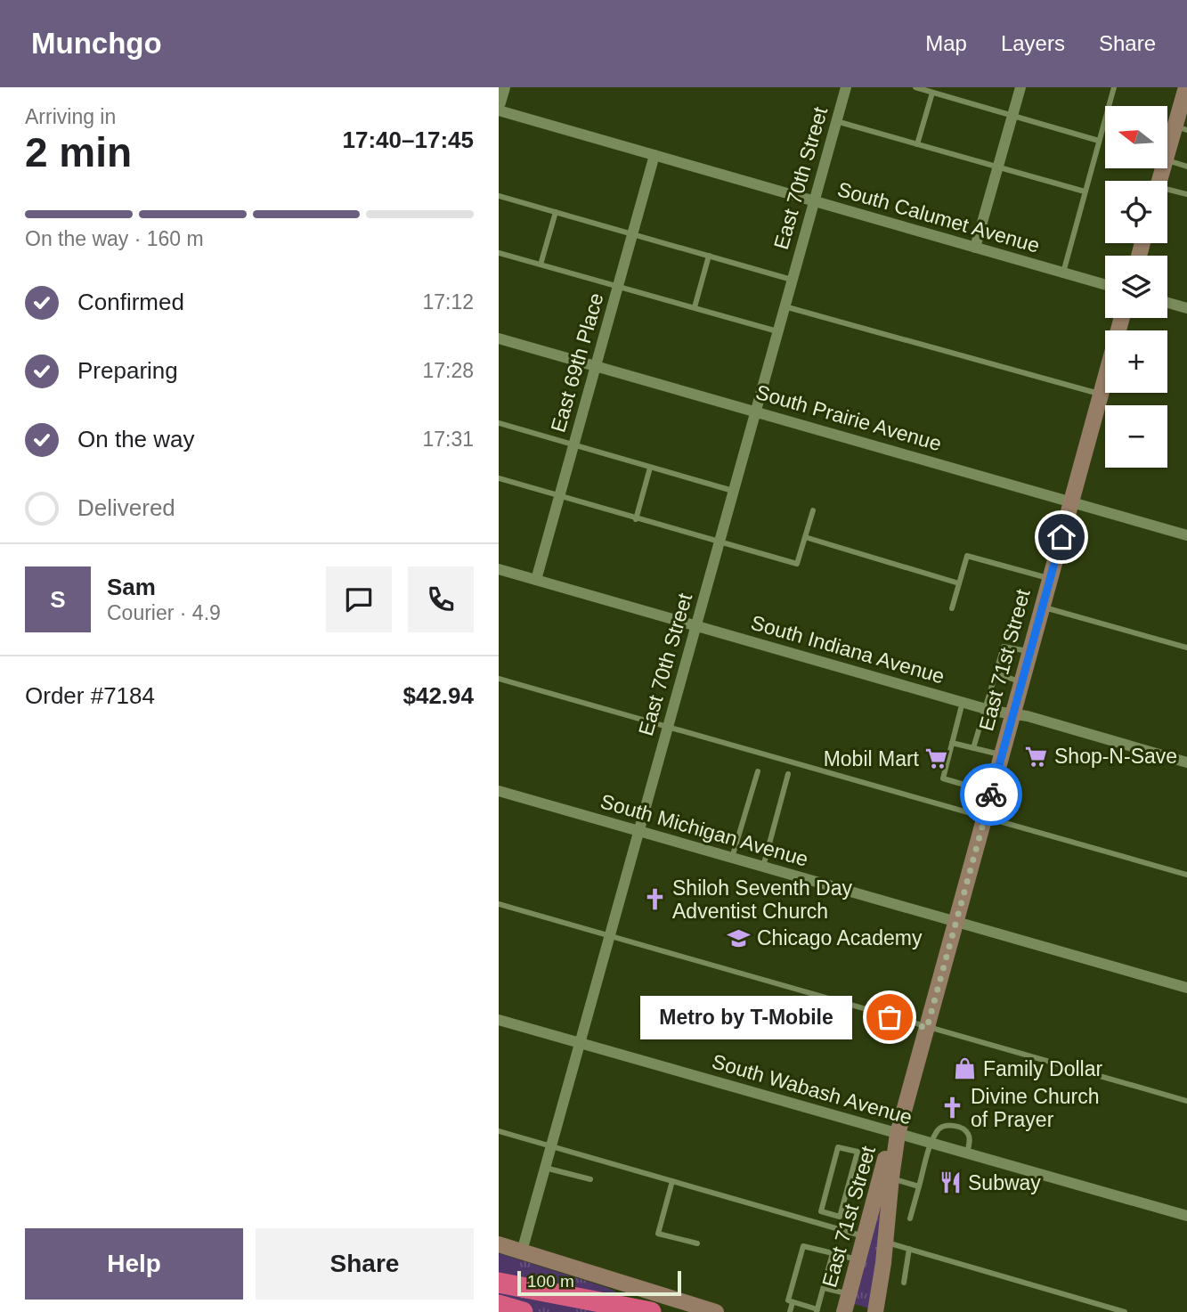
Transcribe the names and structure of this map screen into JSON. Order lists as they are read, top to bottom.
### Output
{
  "streets": {
    "main road": ["East 71st Street"],
    "street": [
      "East 70th Street",
      "South Calumet Avenue",
      "East 69th Place",
      "South Prairie Avenue",
      "South Indiana Avenue",
      "South Michigan Avenue",
      "South Wabash Avenue"
    ]
  },
  "crossings": [
    ["East 70th Street", "South Calumet Avenue"],
    ["East 70th Street", "South Prairie Avenue"],
    ["East 70th Street", "South Indiana Avenue"],
    ["East 70th Street", "South Michigan Avenue"],
    ["East 70th Street", "South Wabash Avenue"],
    ["South Calumet Avenue", "East 69th Place"],
    ["East 69th Place", "South Prairie Avenue"],
    ["East 69th Place", "South Indiana Avenue"],
    ["South Prairie Avenue", "East 71st Street"],
    ["South Indiana Avenue", "East 71st Street"],
    ["East 71st Street", "South Michigan Avenue"],
    ["East 71st Street", "South Wabash Avenue"]
  ],
  "places": {
    "supermarket": ["Shop-N-Save", "Mobil Mart"],
    "church": ["Shiloh Seventh Day Adventist Church", "Divine Church of Prayer"],
    "school or university": ["Chicago Academy"],
    "other": ["Metro by T-Mobile"],
    "shop": ["Family Dollar"],
    "restaurant": ["Subway"]
  },
  "scale_bar": "100 m",
  "north": "left",
  "page": {
    "header": "Munchgo",
    "nav": ["Map", "Layers", "Share"],
    "heading": ["2 min", "Arriving in", "17:40–17:45"],
    "panel": [
      "Sam",
      "Courier · 4.9",
      "Order #7184",
      "$42.94"
    ],
    "map_buttons": ["+", "−"],
    "bar": "On the way · 160 m",
    "list": [
      ["Confirmed", "17:12"],
      ["Preparing", "17:28"],
      ["On the way", "17:31"],
      "Delivered"
    ],
    "round": "S",
    "bubble": "Metro by T-Mobile",
    "buttons": ["Help", "Share"],
    "scale": "100 m"
  }
}
